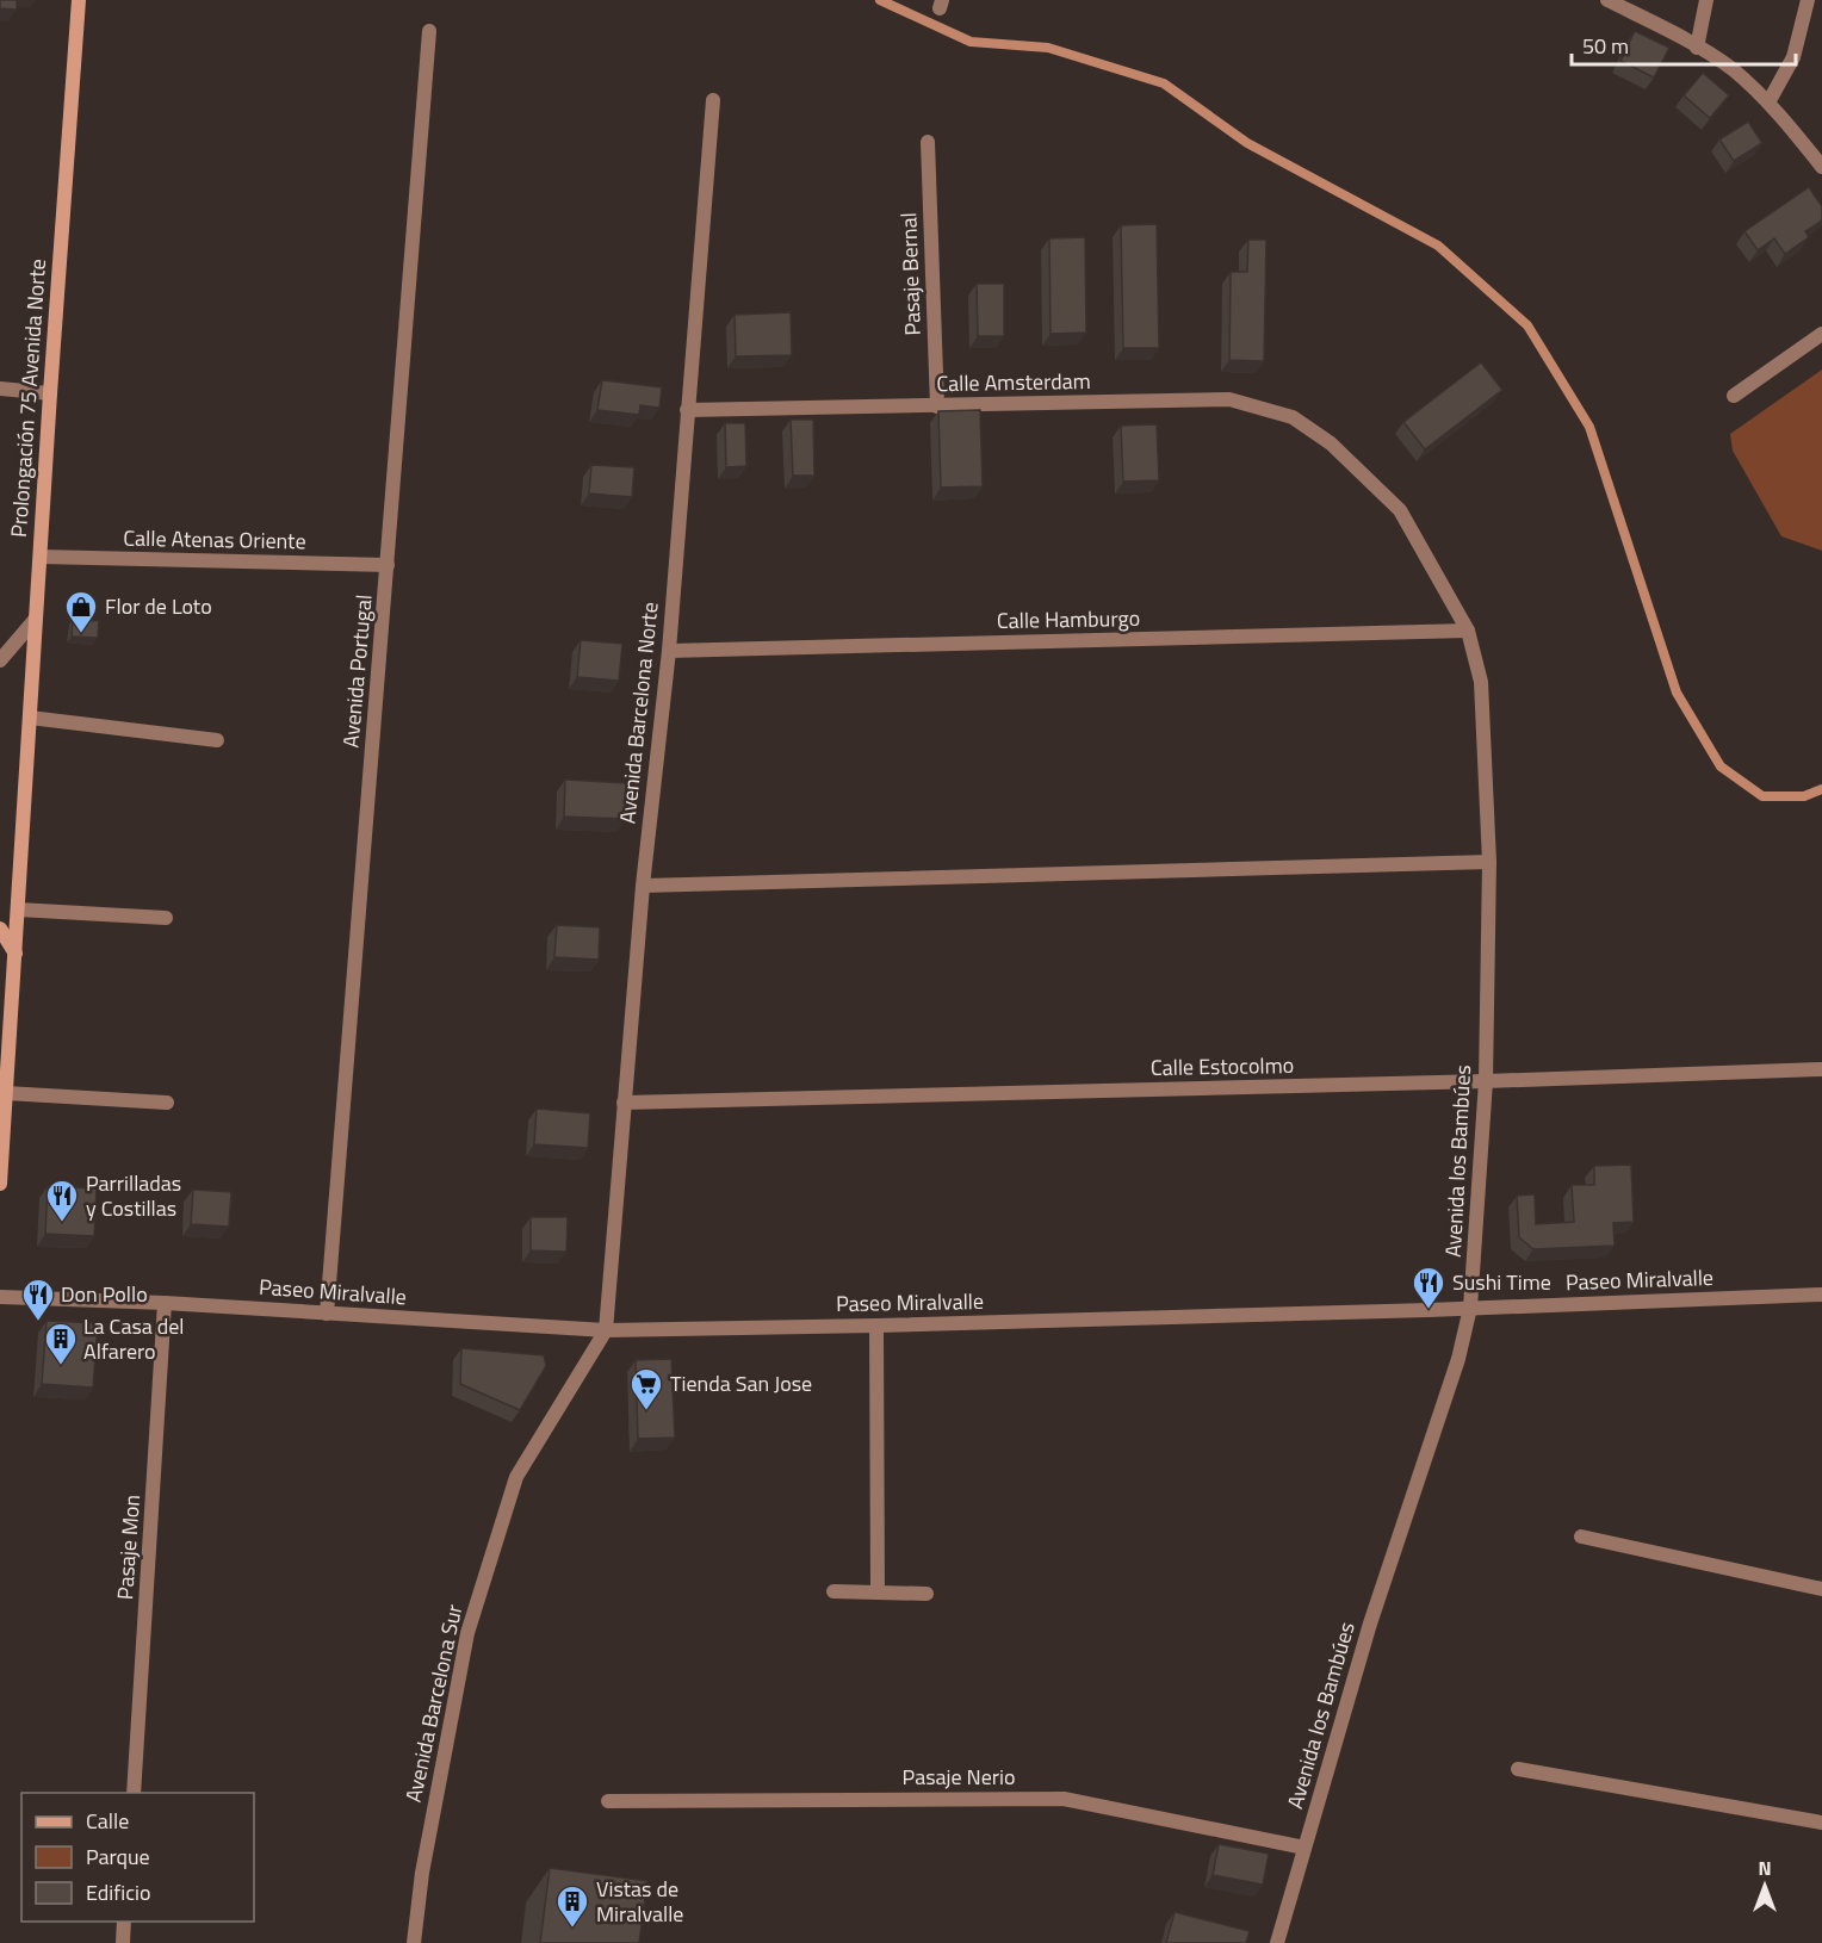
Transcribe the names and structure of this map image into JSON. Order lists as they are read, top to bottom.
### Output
{
  "streets": {
    "main road": ["Prolongación 75 Avenida Norte"],
    "street": [
      "Pasaje Bernal",
      "Calle Amsterdam",
      "Calle Atenas Oriente",
      "Calle Hamburgo",
      "Avenida Portugal",
      "Avenida Barcelona Norte",
      "Calle Estocolmo",
      "Avenida los Bambúes",
      "Paseo Miralvalle",
      "Pasaje Mon",
      "Avenida Barcelona Sur",
      "Pasaje Nerio"
    ]
  },
  "crossings": [
    ["Pasaje Bernal", "Calle Amsterdam"],
    ["Calle Amsterdam", "Avenida Barcelona Norte"],
    ["Calle Amsterdam", "Avenida los Bambúes"],
    ["Prolongación 75 Avenida Norte", "Calle Atenas Oriente"],
    ["Calle Atenas Oriente", "Avenida Portugal"],
    ["Calle Hamburgo", "Avenida Barcelona Norte"],
    ["Calle Hamburgo", "Avenida los Bambúes"],
    ["Avenida Portugal", "Paseo Miralvalle"],
    ["Avenida Barcelona Norte", "Calle Estocolmo"],
    ["Avenida Barcelona Norte", "Paseo Miralvalle"],
    ["Avenida Barcelona Norte", "Avenida Barcelona Sur"],
    ["Calle Estocolmo", "Avenida los Bambúes"],
    ["Avenida los Bambúes", "Paseo Miralvalle"],
    ["Avenida los Bambúes", "Pasaje Nerio"],
    ["Paseo Miralvalle", "Pasaje Mon"],
    ["Paseo Miralvalle", "Avenida Barcelona Sur"]
  ],
  "places": {
    "shop": ["Flor de Loto"],
    "restaurant": ["Parrilladas y Costillas", "Sushi Time", "Don Pollo"],
    "building": ["La Casa del Alfarero", "Vistas de Miralvalle"],
    "supermarket": ["Tienda San Jose"]
  },
  "legend": ["Calle", "Parque", "Edificio"],
  "scale_bar": "50 m",
  "north": "top"
}
